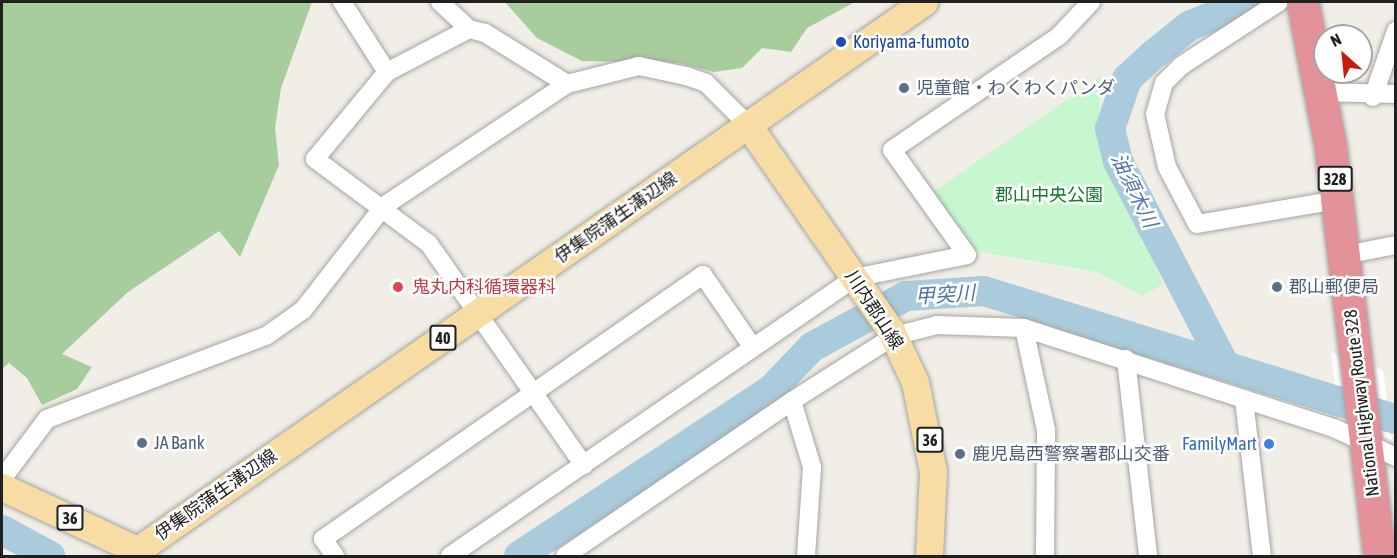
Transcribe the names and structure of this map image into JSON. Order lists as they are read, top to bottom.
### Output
{
  "streets": {
    "highway": ["328", "National Highway Route 328"],
    "main road": [
      "伊集院蒲生溝辺線",
      "川内郡山線",
      "40",
      "36"
    ]
  },
  "crossings": [
    ["伊集院蒲生溝辺線", "川内郡山線"],
    ["伊集院蒲生溝辺線", "36"]
  ],
  "water": ["油須木川", "甲突川"],
  "parks": ["郡山中央公園"],
  "places": [
    "Koriyama-fumoto",
    "児童館・わくわくパンダ",
    "鬼丸内科循環器科",
    "郡山郵便局",
    "JA Bank",
    "FamilyMart",
    "鹿児島西警察署郡山交番"
  ],
  "north": "top left"
}
